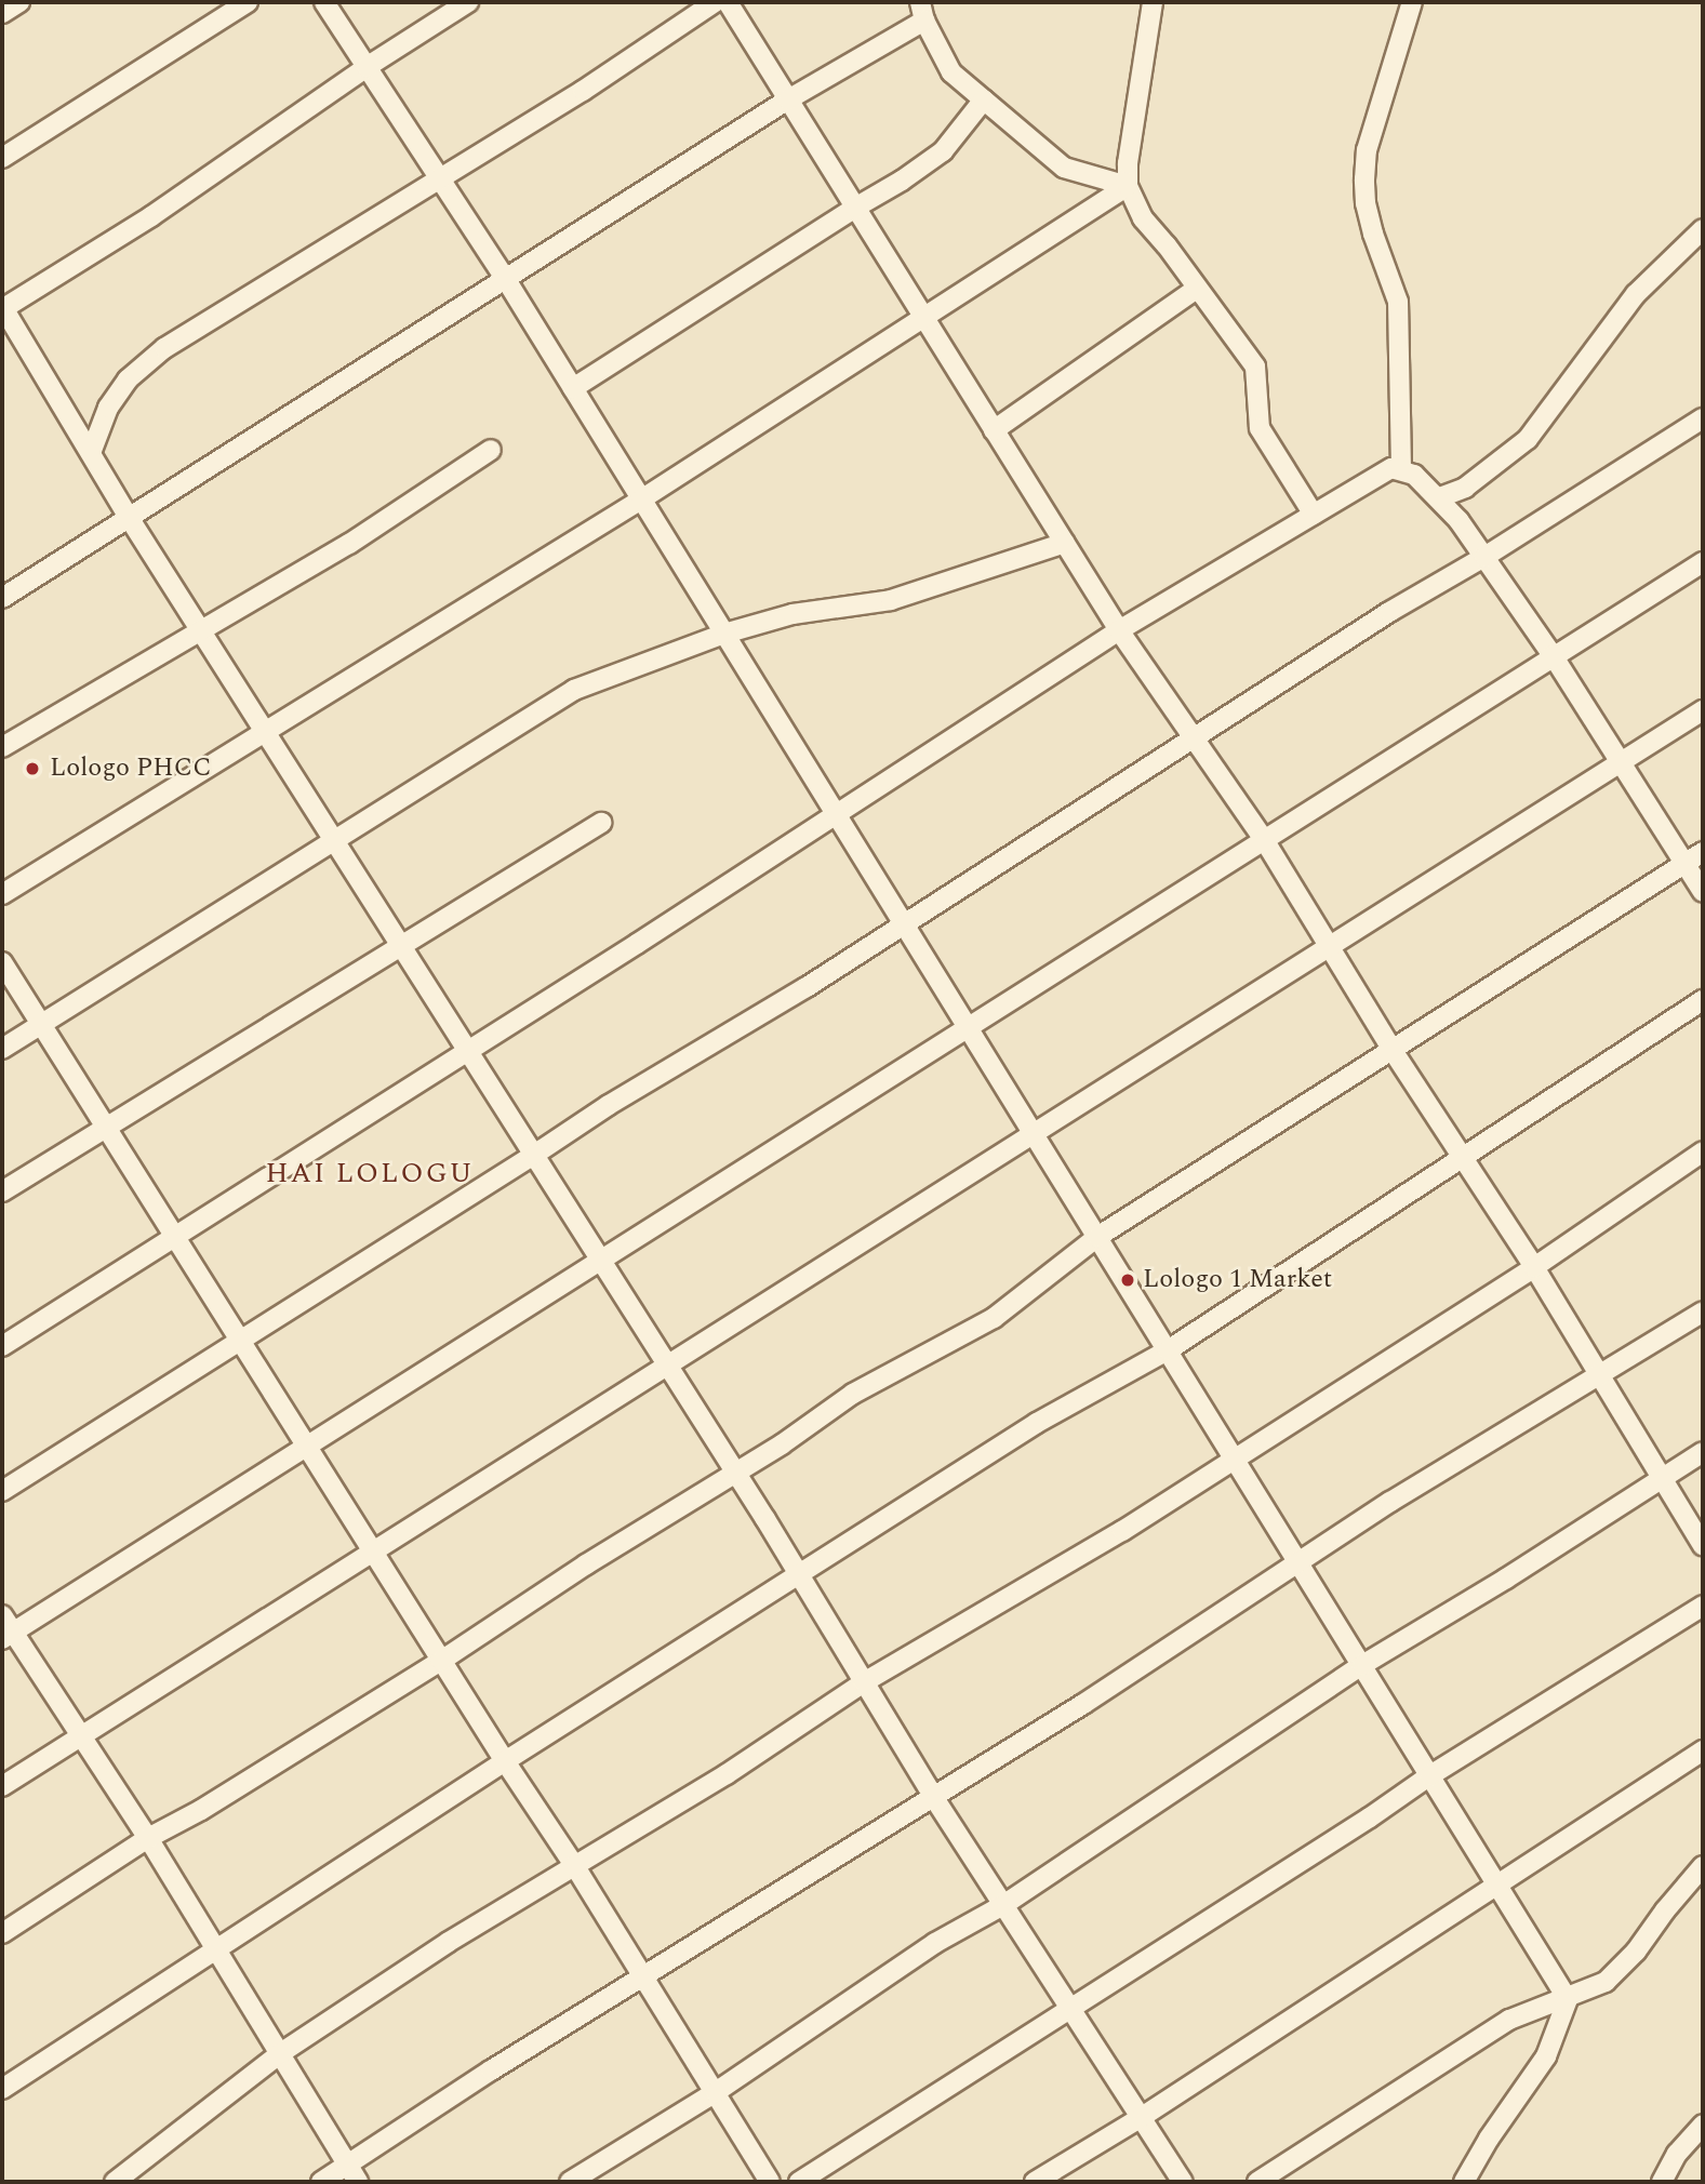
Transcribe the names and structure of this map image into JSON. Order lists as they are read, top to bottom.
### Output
{
  "districts": ["HAI LOLOGU"],
  "places": ["Lologo PHCC", "Lologo 1 Market"]
}
